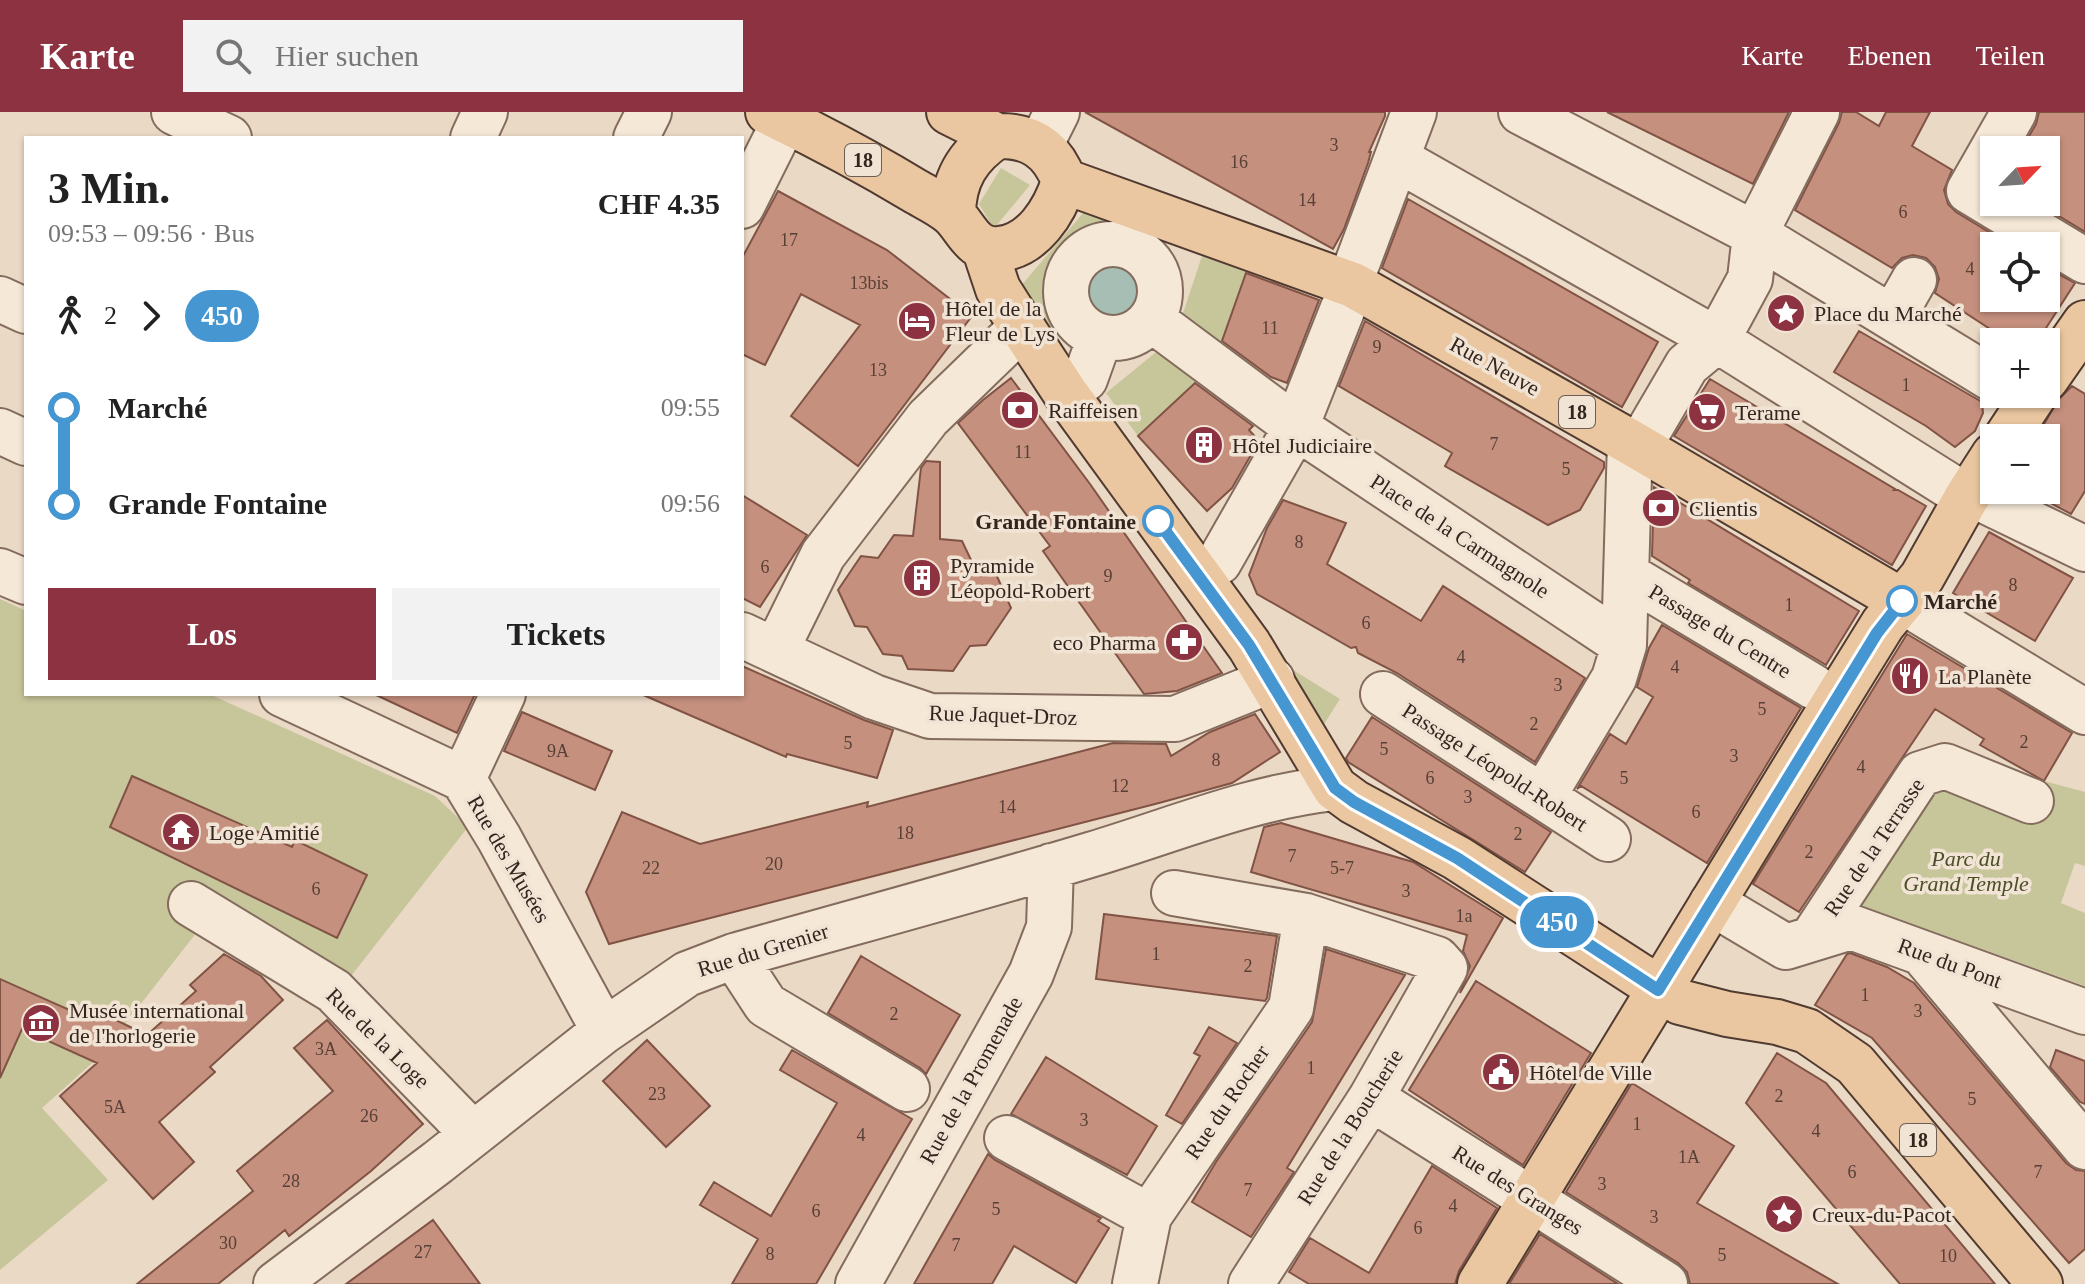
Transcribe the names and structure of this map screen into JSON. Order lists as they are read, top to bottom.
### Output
{
  "streets": {
    "main road": ["18", "Rue Neuve"],
    "street": [
      "Place de la Carmagnole",
      "Passage du Centre",
      "Rue Jaquet-Droz",
      "Passage Léopold-Robert",
      "Rue de la Terrasse",
      "Rue des Musées",
      "Rue du Grenier",
      "Rue du Pont",
      "Rue de la Loge",
      "Rue de la Promenade",
      "Rue du Rocher",
      "Rue de la Boucherie",
      "Rue des Granges"
    ]
  },
  "crossings": [
    ["18", "Rue Neuve"],
    ["18", "Rue Jaquet-Droz"],
    ["18", "Rue du Grenier"],
    ["Rue Neuve", "Passage du Centre"],
    ["Place de la Carmagnole", "Passage du Centre"],
    ["Passage du Centre", "Passage Léopold-Robert"],
    ["Rue de la Terrasse", "Rue du Pont"],
    ["Rue des Musées", "Rue du Grenier"],
    ["Rue du Grenier", "Rue de la Loge"],
    ["Rue du Grenier", "Rue de la Promenade"],
    ["Rue du Rocher", "Rue de la Boucherie"],
    ["Rue de la Boucherie", "Rue des Granges"]
  ],
  "parks": ["Parc du Grand Temple"],
  "places": {
    "place": ["Place du Marché", "Creux-du-Pacot"],
    "hotel": ["Hôtel de la Fleur de Lys"],
    "bank": ["Raiffeisen", "Clientis"],
    "supermarket": ["Terame"],
    "building": ["Hôtel Judiciaire", "Pyramide Léopold-Robert"],
    "other": ["Grande Fontaine", "Marché"],
    "pharmacy": ["eco Pharma"],
    "restaurant": ["La Planète"],
    "temple": ["Loge Amitié"],
    "museum": ["Musée international de l'horlogerie"],
    "public building": ["Hôtel de Ville"]
  },
  "lines": ["bus line 450"],
  "house_numbers": [
    "3",
    "16",
    "14",
    "6",
    "17",
    "4",
    "13bis",
    "11",
    "9",
    "13",
    "1",
    "7",
    "11",
    "5",
    "8",
    "6",
    "9",
    "8",
    "1",
    "6",
    "4",
    "4",
    "3",
    "5",
    "2",
    "2",
    "5",
    "5",
    "9A",
    "3",
    "8",
    "4",
    "6",
    "5",
    "12",
    "3",
    "14",
    "6",
    "18",
    "2",
    "2",
    "7",
    "20",
    "22",
    "5-7",
    "6",
    "3",
    "1a",
    "1",
    "2",
    "1",
    "3",
    "2",
    "3A",
    "1",
    "23",
    "2",
    "5",
    "5A",
    "26",
    "3",
    "1",
    "4",
    "4",
    "1A",
    "6",
    "7",
    "28",
    "3",
    "7",
    "4",
    "5",
    "6",
    "3",
    "6",
    "30",
    "7",
    "27",
    "8",
    "5",
    "10"
  ],
  "north": "top right",
  "page": {
    "header": "Karte",
    "search": "Hier suchen",
    "nav": ["Karte", "Ebenen", "Teilen"],
    "on_map": "450",
    "map_buttons": ["+", "−"],
    "heading": ["3 Min.", "09:53 – 09:56 · Bus", "CHF 4.35"],
    "legs": ["2", "450"],
    "list": [
      {
        "name": "Marché",
        "value": "09:55"
      },
      {
        "name": "Grande Fontaine",
        "value": "09:56"
      }
    ],
    "buttons": ["Los", "Tickets"]
  }
}
